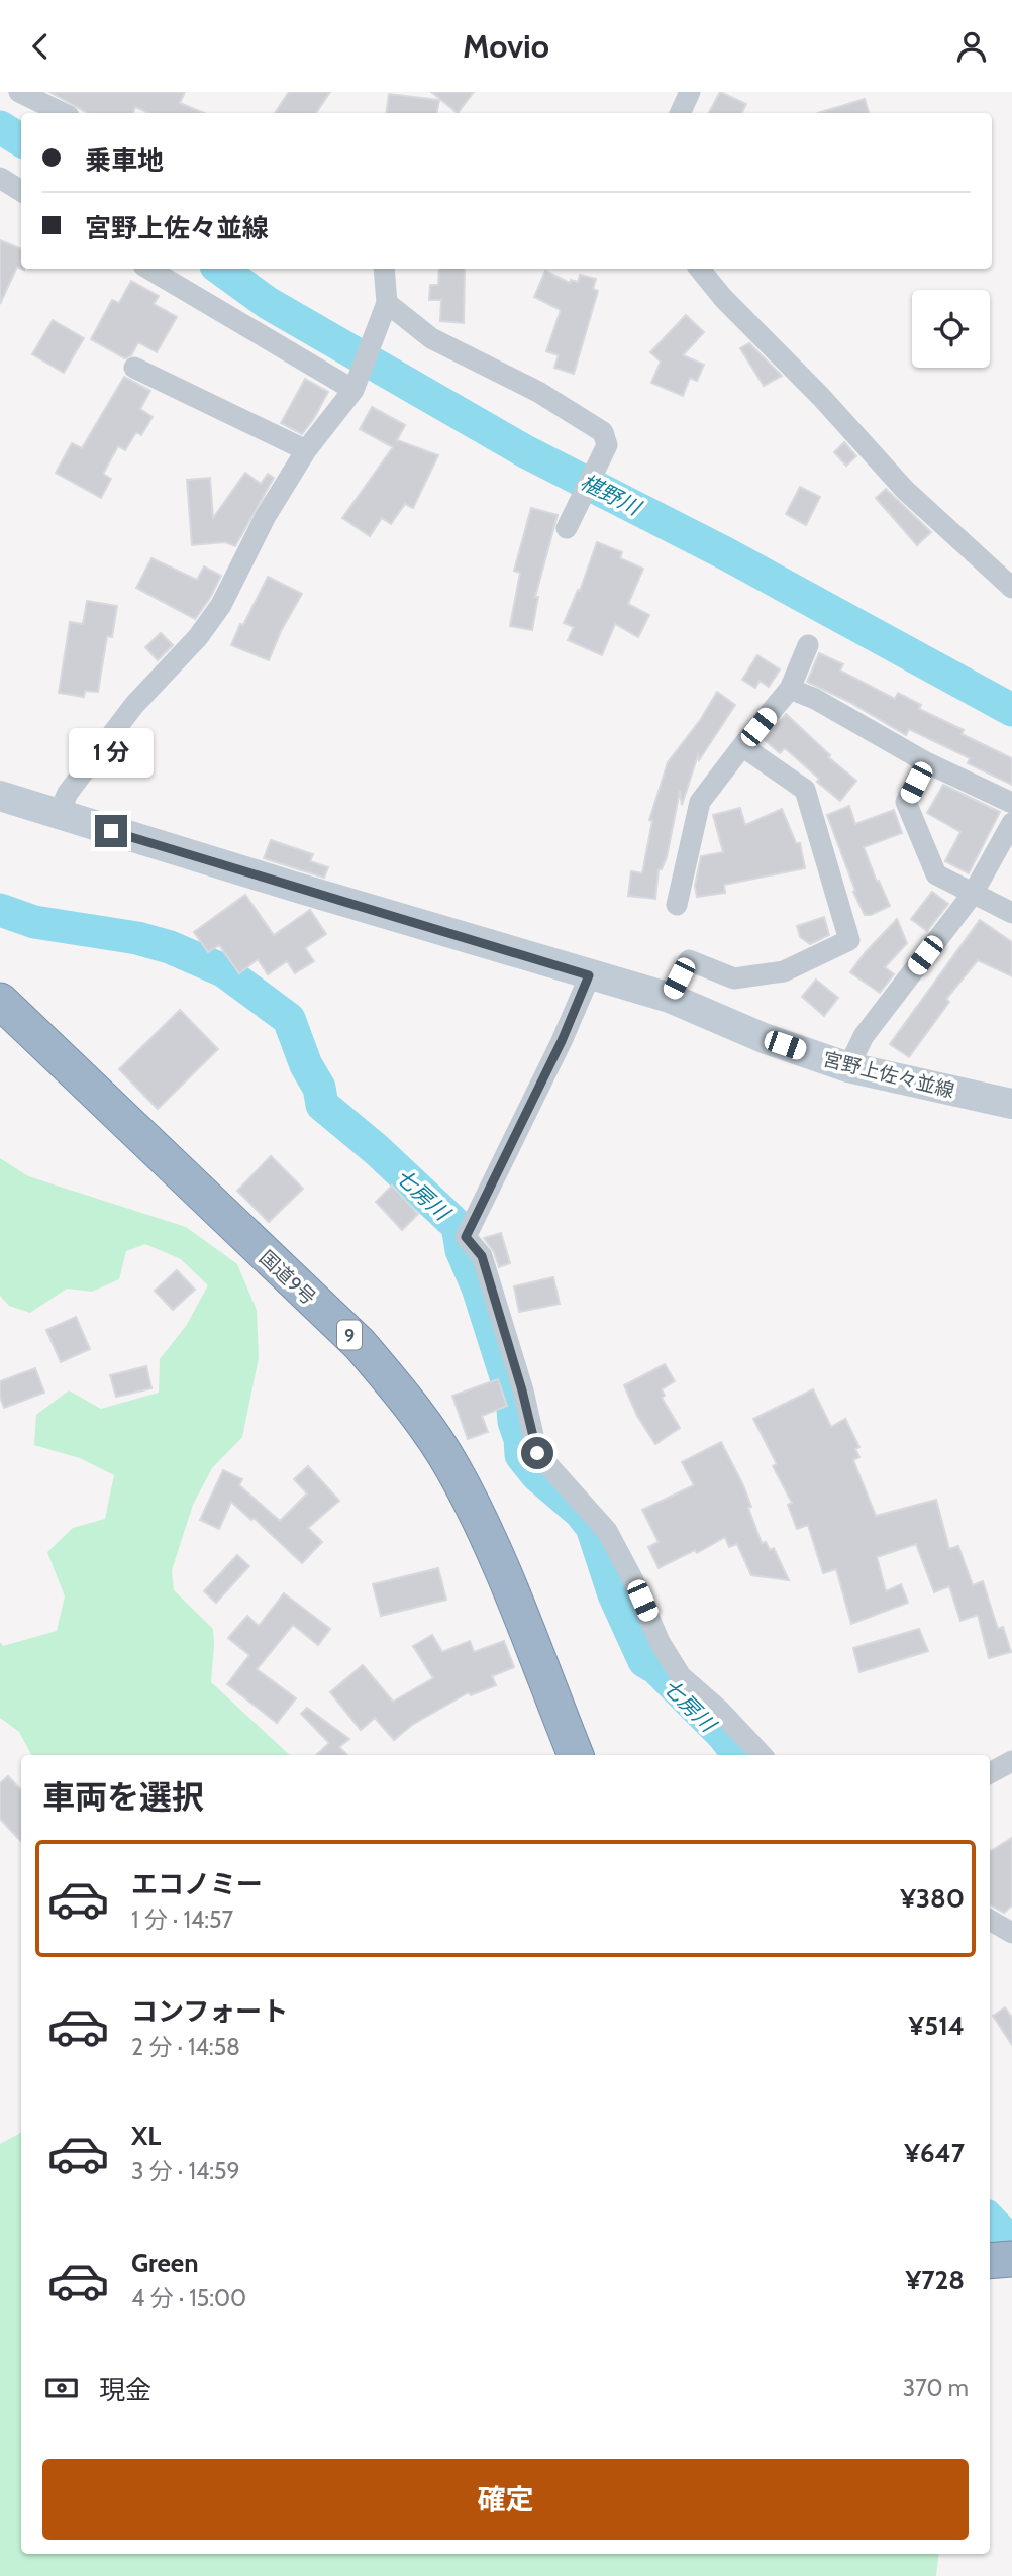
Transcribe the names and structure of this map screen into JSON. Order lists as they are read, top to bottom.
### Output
{
  "streets": {
    "highway": ["国道9号", "9"],
    "main road": ["宮野上佐々並線"]
  },
  "water": ["椹野川", "七房川"],
  "page": {
    "header": "Movio",
    "banner": ["乗車地", "宮野上佐々並線"],
    "bubble": "1 分",
    "heading": "車両を選択",
    "list": [
      {
        "name": "エコノミー",
        "note": "1 分 · 14:57",
        "value": "¥380"
      },
      {
        "name": "コンフォート",
        "note": "2 分 · 14:58",
        "value": "¥514"
      },
      {
        "name": "XL",
        "note": "3 分 · 14:59",
        "value": "¥647"
      },
      {
        "name": "Green",
        "note": "4 分 · 15:00",
        "value": "¥728"
      }
    ],
    "pay": ["現金", "370 m"],
    "buttons": "確定"
  }
}
